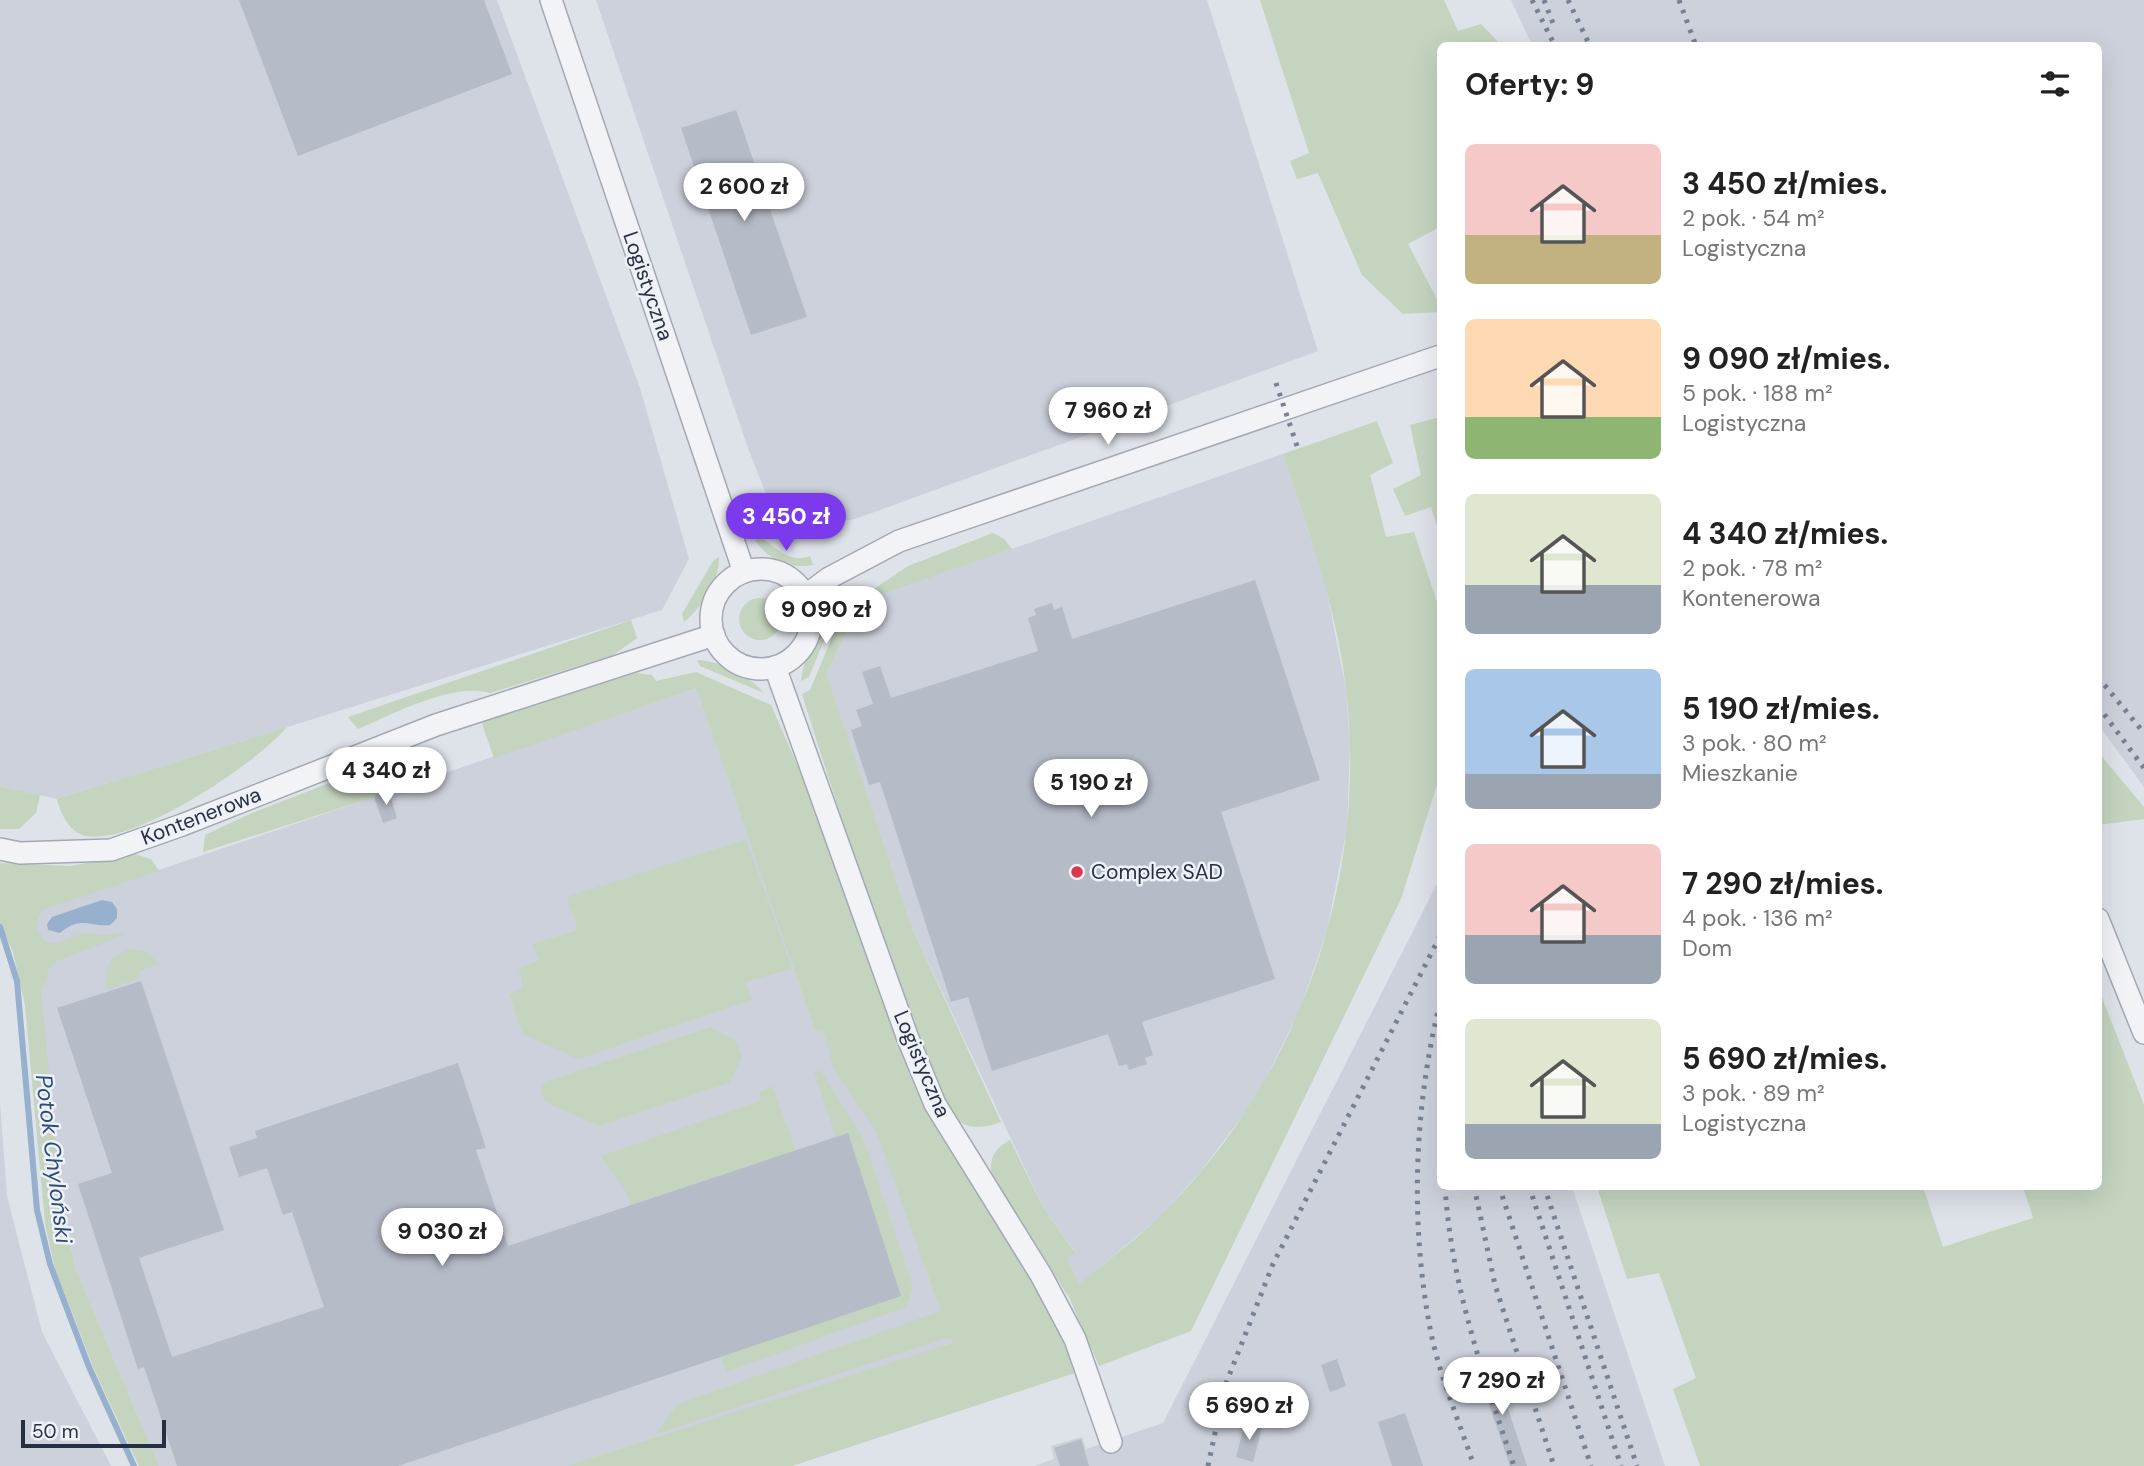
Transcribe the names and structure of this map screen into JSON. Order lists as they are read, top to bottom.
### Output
{
  "streets": {
    "street": ["Logistyczna", "Kontenerowa"]
  },
  "crossings": [
    ["Logistyczna", "Kontenerowa"]
  ],
  "water": ["Potok Chyloński"],
  "places": ["Complex SAD"],
  "scale_bar": "50 m",
  "page": {
    "heading": "Oferty: 9",
    "list": [
      {
        "name": "3 450 zł/mies.",
        "note": "2 pok. · 54 m² · Logistyczna"
      },
      {
        "name": "9 090 zł/mies.",
        "note": "5 pok. · 188 m² · Logistyczna"
      },
      {
        "name": "4 340 zł/mies.",
        "note": "2 pok. · 78 m² · Kontenerowa"
      },
      {
        "name": "5 190 zł/mies.",
        "note": "3 pok. · 80 m² · Mieszkanie"
      },
      {
        "name": "7 290 zł/mies.",
        "note": "4 pok. · 136 m² · Dom"
      },
      {
        "name": "5 690 zł/mies.",
        "note": "3 pok. · 89 m² · Logistyczna"
      }
    ],
    "price": [
      "2 600 zł",
      "7 960 zł",
      "3 450 zł",
      "9 090 zł",
      "4 340 zł",
      "5 190 zł",
      "9 030 zł",
      "7 290 zł",
      "5 690 zł"
    ],
    "scale": "50 m"
  }
}
